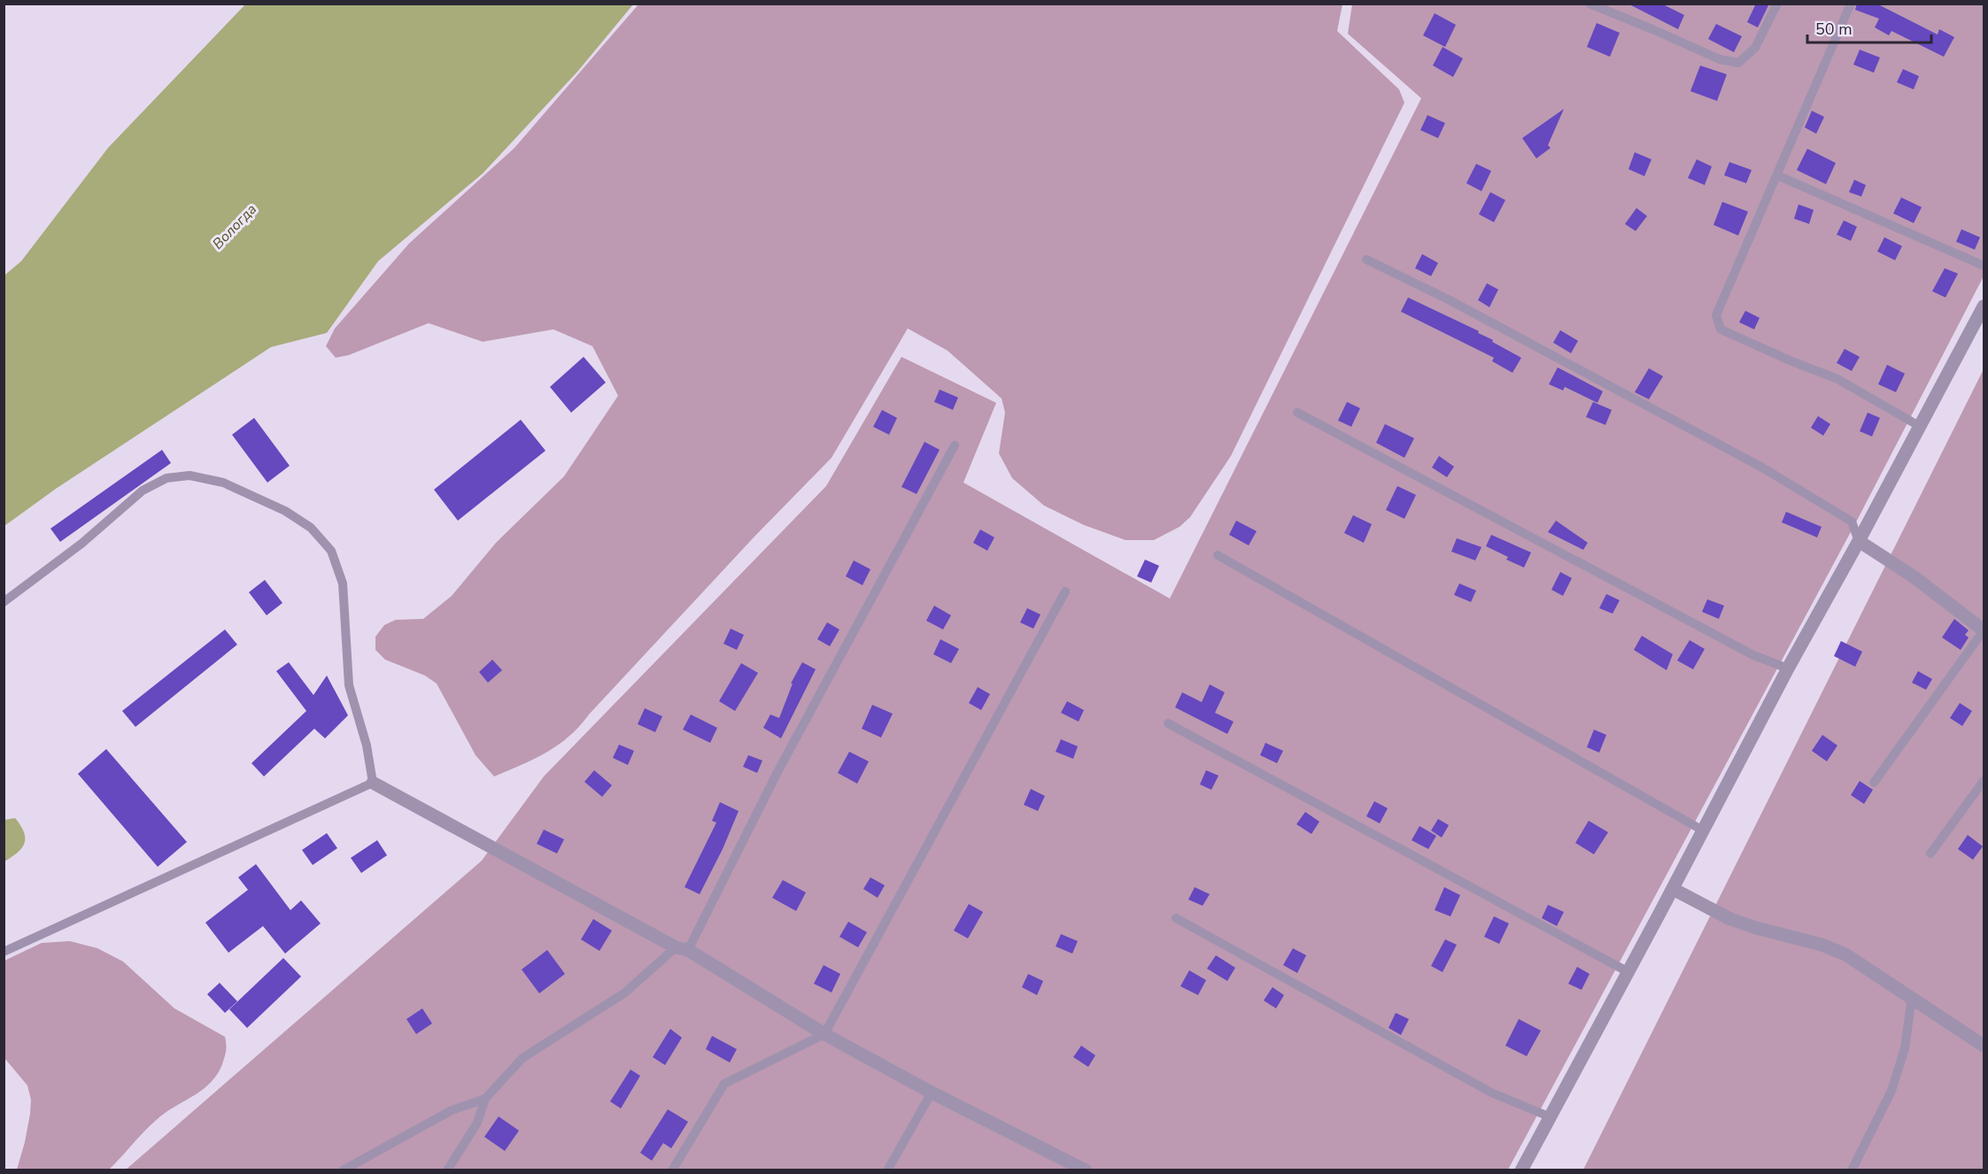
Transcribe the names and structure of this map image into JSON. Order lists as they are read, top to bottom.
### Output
{
  "water": ["Вологда"],
  "scale_bar": "50 m"
}
